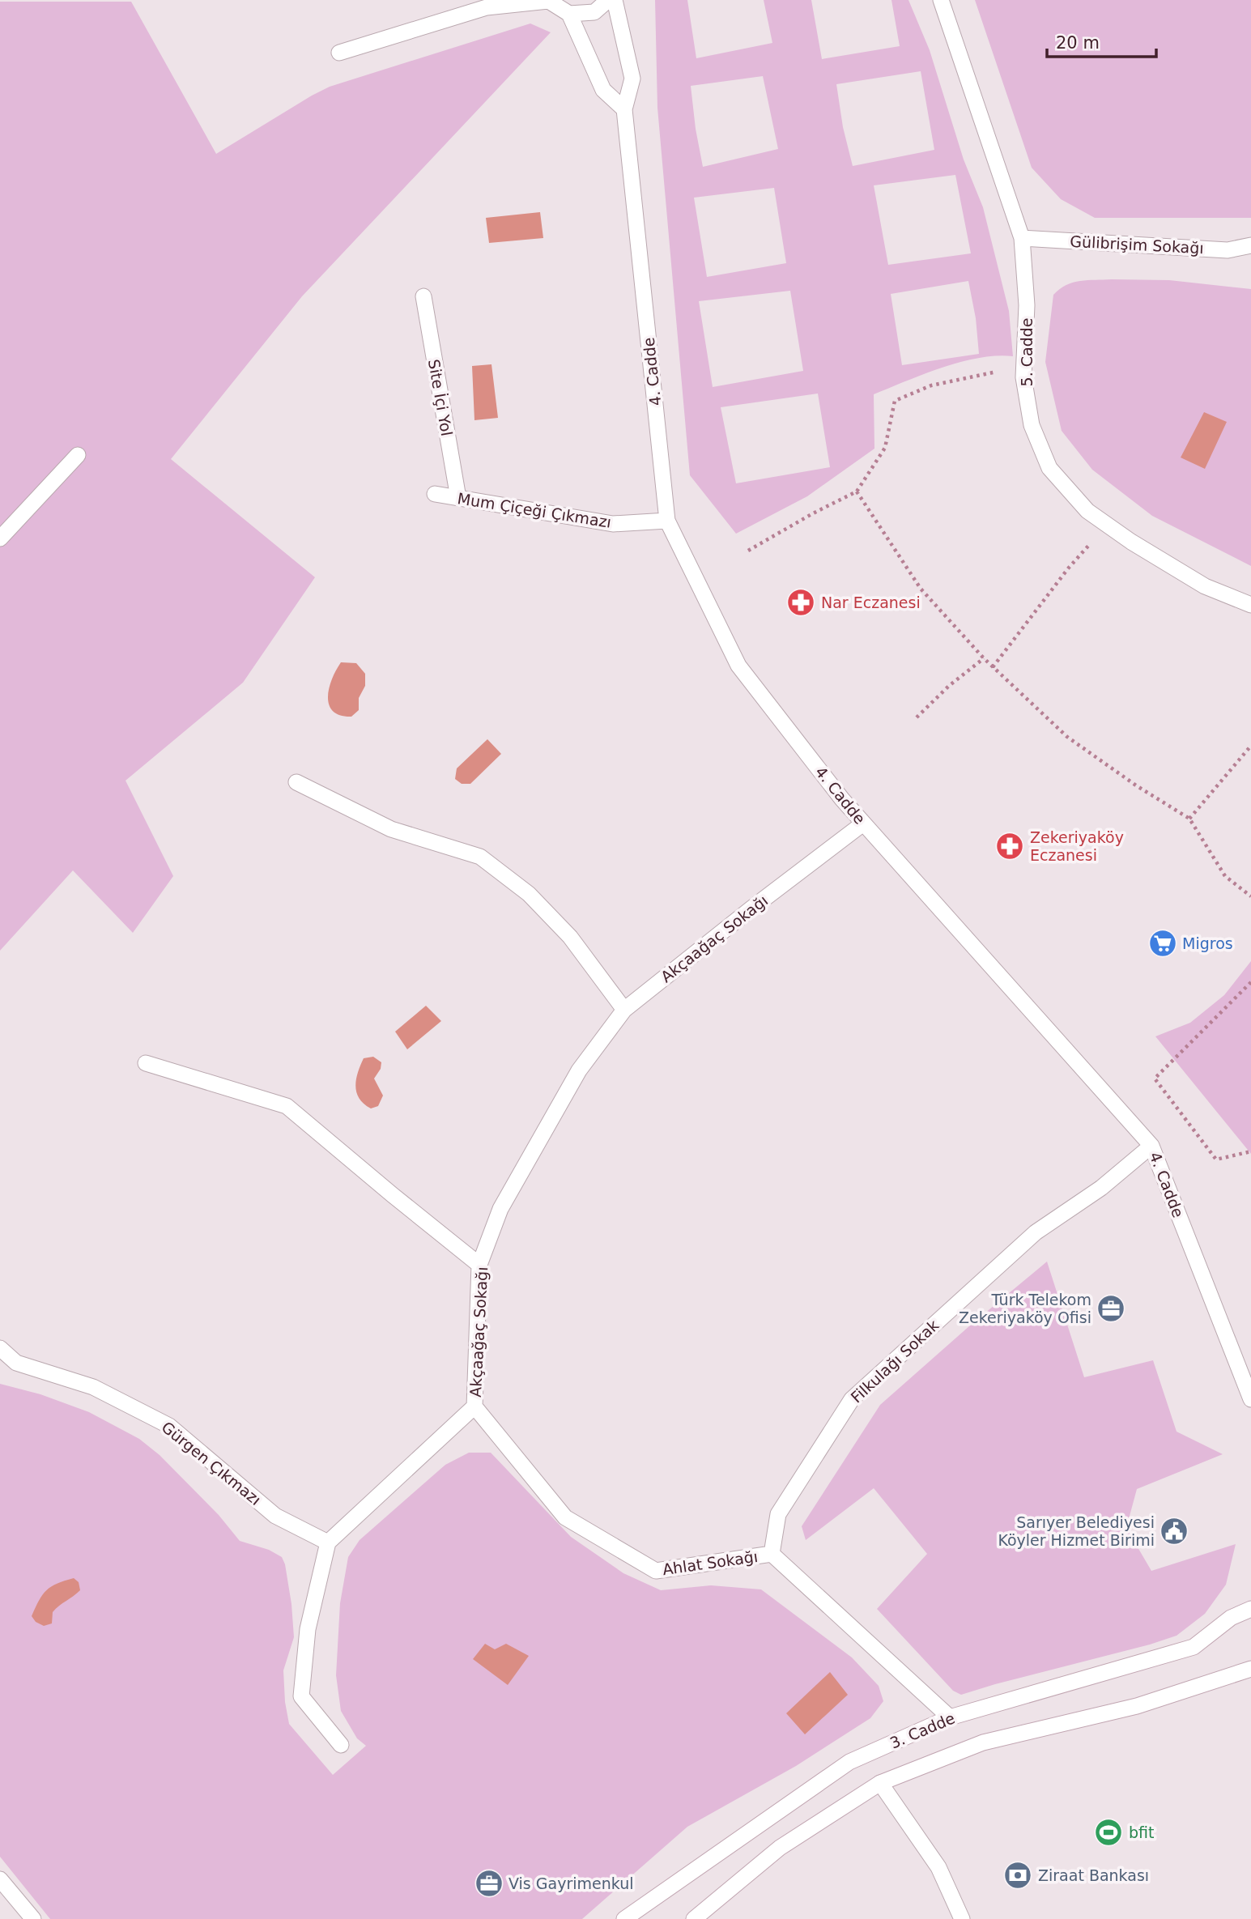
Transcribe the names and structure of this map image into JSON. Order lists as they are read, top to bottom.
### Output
{
  "streets": {
    "street": [
      "Gülibrişim Sokağı",
      "5. Cadde",
      "4. Cadde",
      "Site İçi Yol",
      "Mum Çiçeği Çıkmazı",
      "Akçaağaç Sokağı",
      "Filkulağı Sokak",
      "Gürgen Çıkmazı",
      "Ahlat Sokağı",
      "3. Cadde"
    ]
  },
  "crossings": [
    ["Gülibrişim Sokağı", "5. Cadde"],
    ["4. Cadde", "Mum Çiçeği Çıkmazı"],
    ["4. Cadde", "Akçaağaç Sokağı"],
    ["4. Cadde", "Filkulağı Sokak"],
    ["Site İçi Yol", "Mum Çiçeği Çıkmazı"],
    ["Akçaağaç Sokağı", "Gürgen Çıkmazı"],
    ["Akçaağaç Sokağı", "Ahlat Sokağı"],
    ["Filkulağı Sokak", "Ahlat Sokağı"],
    ["Ahlat Sokağı", "3. Cadde"]
  ],
  "places": {
    "pharmacy": ["Nar Eczanesi", "Zekeriyaköy Eczanesi"],
    "supermarket": ["Migros"],
    "office": ["Türk Telekom Zekeriyaköy Ofisi", "Vis Gayrimenkul"],
    "public building": ["Sarıyer Belediyesi Köyler Hizmet Birimi"],
    "sports": ["bfit"],
    "bank": ["Ziraat Bankası"]
  },
  "scale_bar": "20 m"
}
